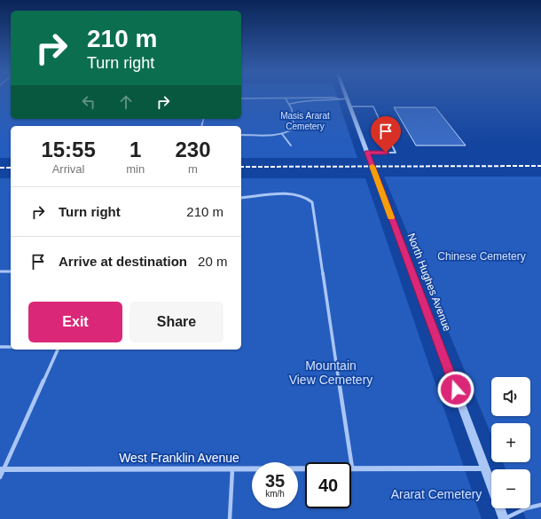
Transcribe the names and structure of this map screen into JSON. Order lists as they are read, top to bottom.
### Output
{
  "streets": {
    "street": ["North Hughes Avenue", "West Franklin Avenue"]
  },
  "crossings": [
    ["North Hughes Avenue", "West Franklin Avenue"]
  ],
  "parks": [
    "Masis Ararat Cemetery",
    "Chinese Cemetery",
    "Mountain View Cemetery",
    "Ararat Cemetery"
  ],
  "page": {
    "turn": ["210 m", "Turn right"],
    "eta": [
      "15:55",
      "Arrival",
      "1",
      "min",
      "230",
      "m"
    ],
    "list": [
      {
        "name": "Turn right",
        "value": "210 m"
      },
      {
        "name": "Arrive at destination",
        "value": "20 m"
      }
    ],
    "buttons": ["Exit", "Share"],
    "map_buttons": ["+", "−"],
    "speed": "35 km/h",
    "limit": "40"
  }
}
